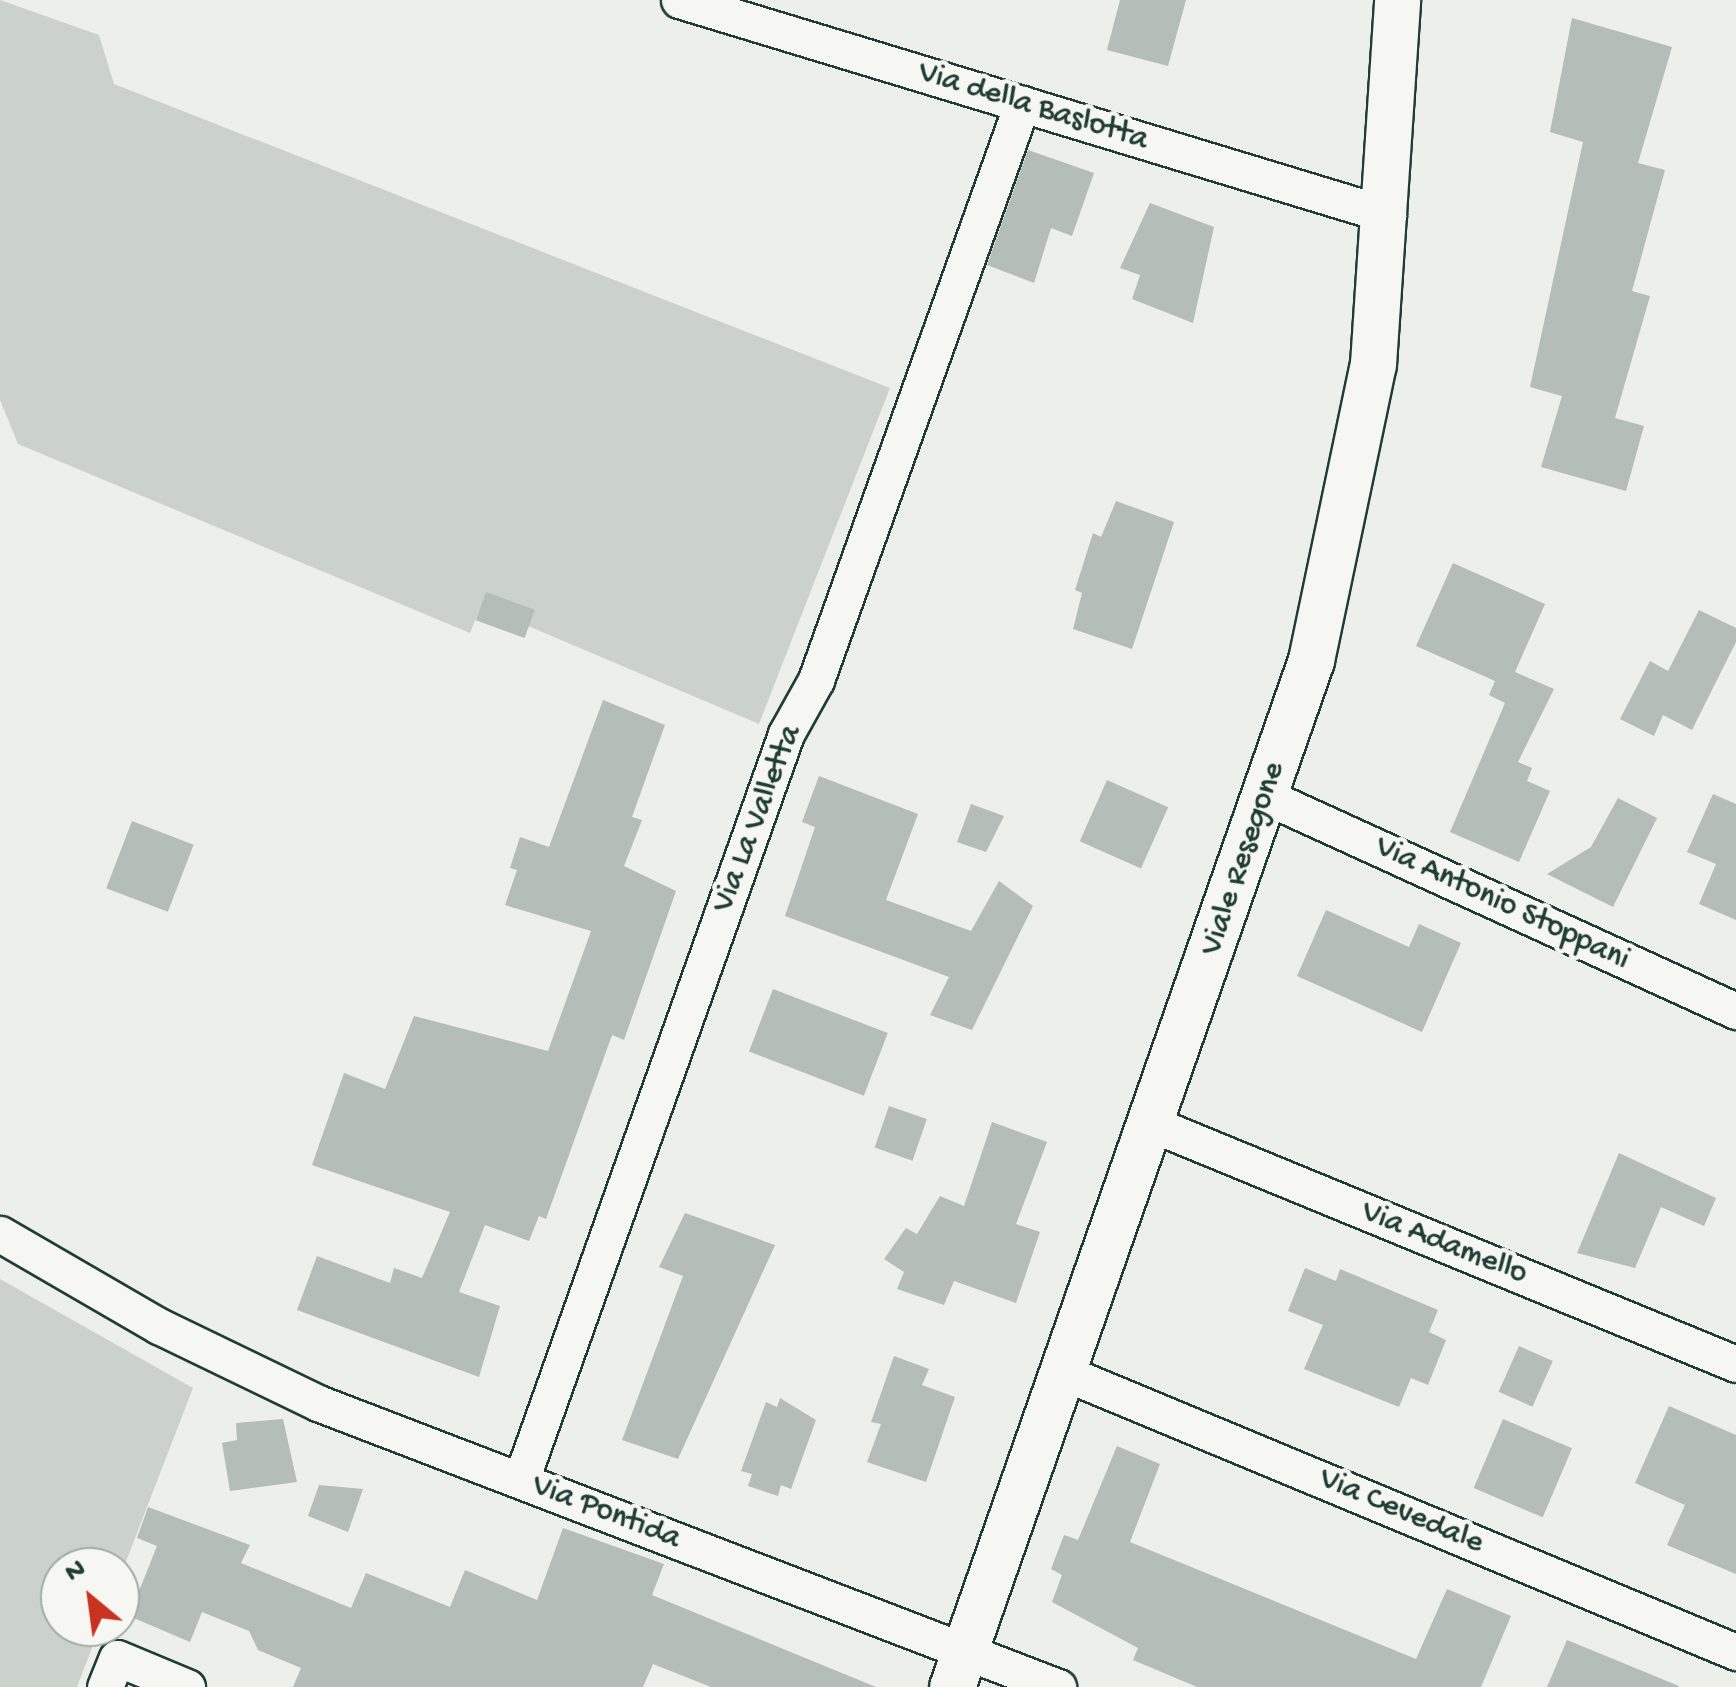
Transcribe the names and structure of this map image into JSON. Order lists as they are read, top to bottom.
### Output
{
  "streets": {
    "street": [
      "Via della Baslotta",
      "Via La Valletta",
      "Viale Resegone",
      "Via Antonio Stoppani",
      "Via Adamello",
      "Via Cevedale",
      "Via Pontida"
    ]
  },
  "crossings": [
    ["Via della Baslotta", "Via La Valletta"],
    ["Via della Baslotta", "Viale Resegone"],
    ["Via La Valletta", "Via Pontida"],
    ["Viale Resegone", "Via Antonio Stoppani"],
    ["Viale Resegone", "Via Adamello"],
    ["Viale Resegone", "Via Cevedale"],
    ["Viale Resegone", "Via Pontida"]
  ],
  "north": "top left"
}
